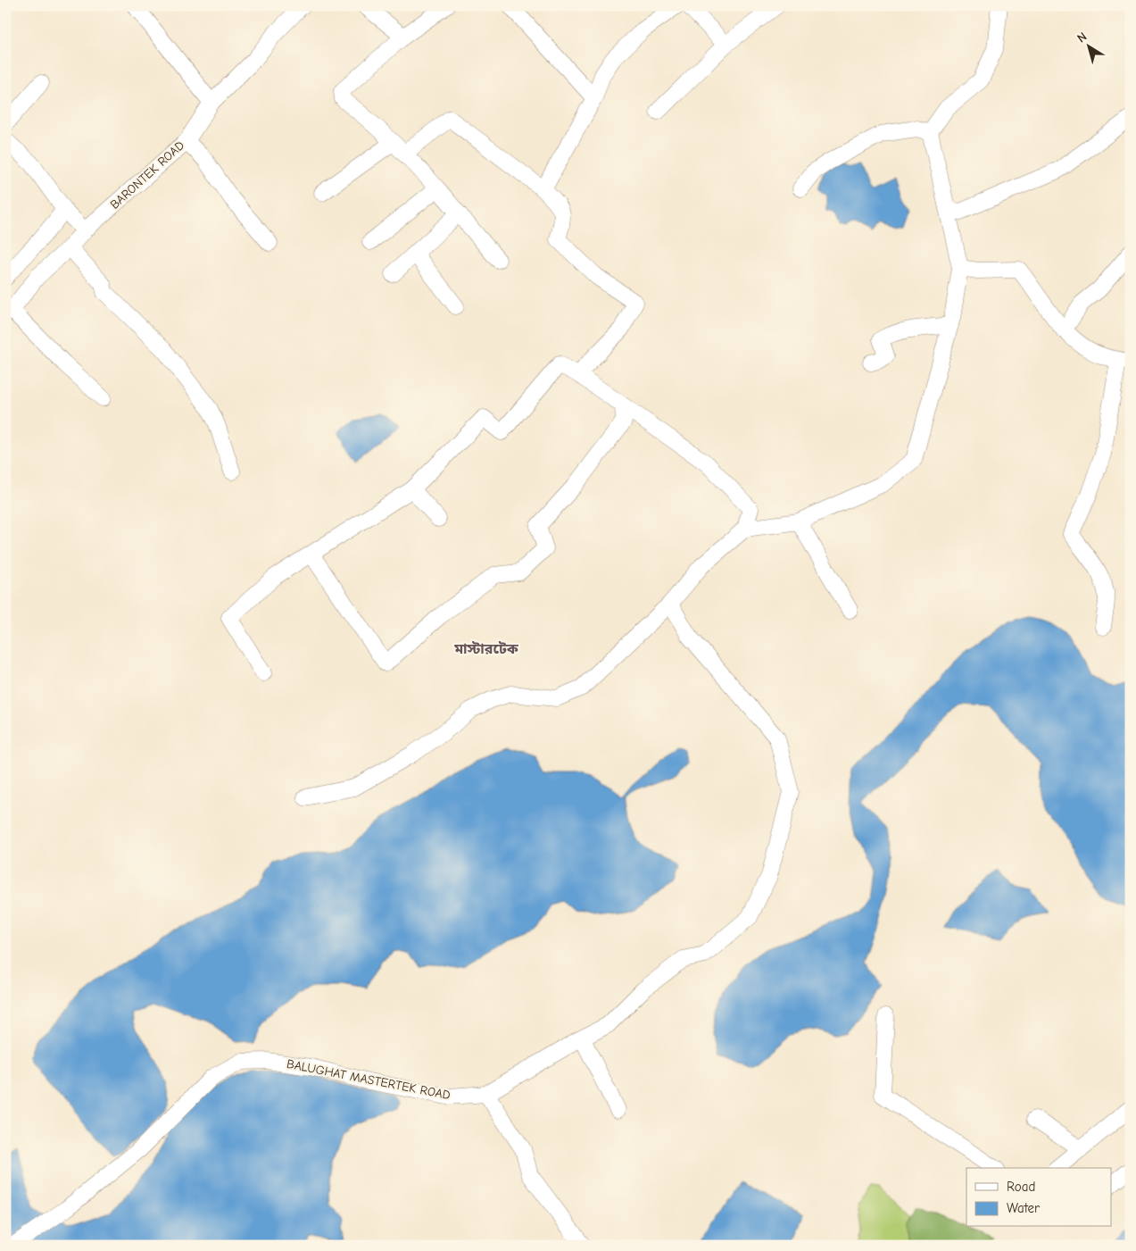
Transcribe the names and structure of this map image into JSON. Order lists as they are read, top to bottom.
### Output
{
  "streets": {
    "street": ["BARONTEK ROAD", "BALUGHAT MASTERTEK ROAD"]
  },
  "districts": ["মাস্টারটেক"],
  "legend": ["Road", "Water"],
  "north": "top left"
}
